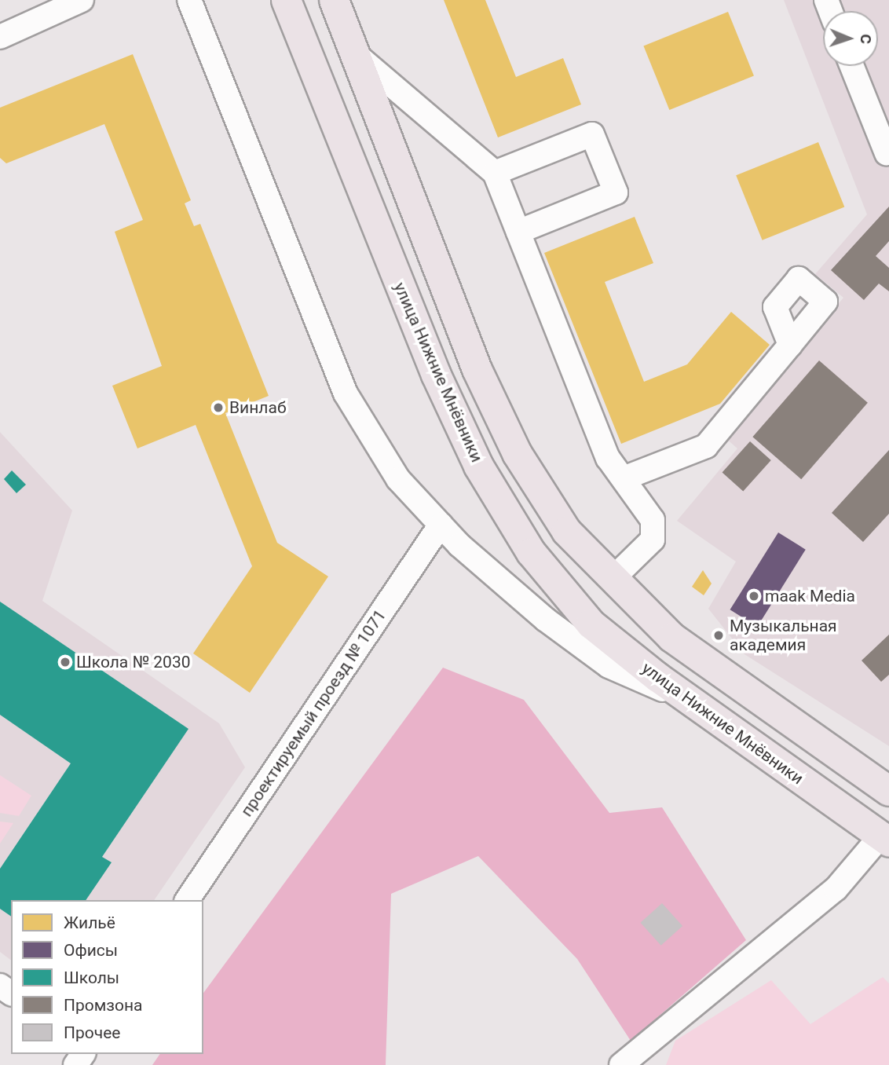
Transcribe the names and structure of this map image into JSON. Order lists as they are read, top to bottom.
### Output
{
  "streets": {
    "main road": ["улица Нижние Мнёвники"],
    "street": ["проектируемый проезд № 1071"]
  },
  "places": [
    "Винлаб",
    "maak Media",
    "Музыкальная академия",
    "Школа № 2030"
  ],
  "legend": [
    "Жильё",
    "Офисы",
    "Школы",
    "Промзона",
    "Прочее"
  ],
  "north": "right"
}
